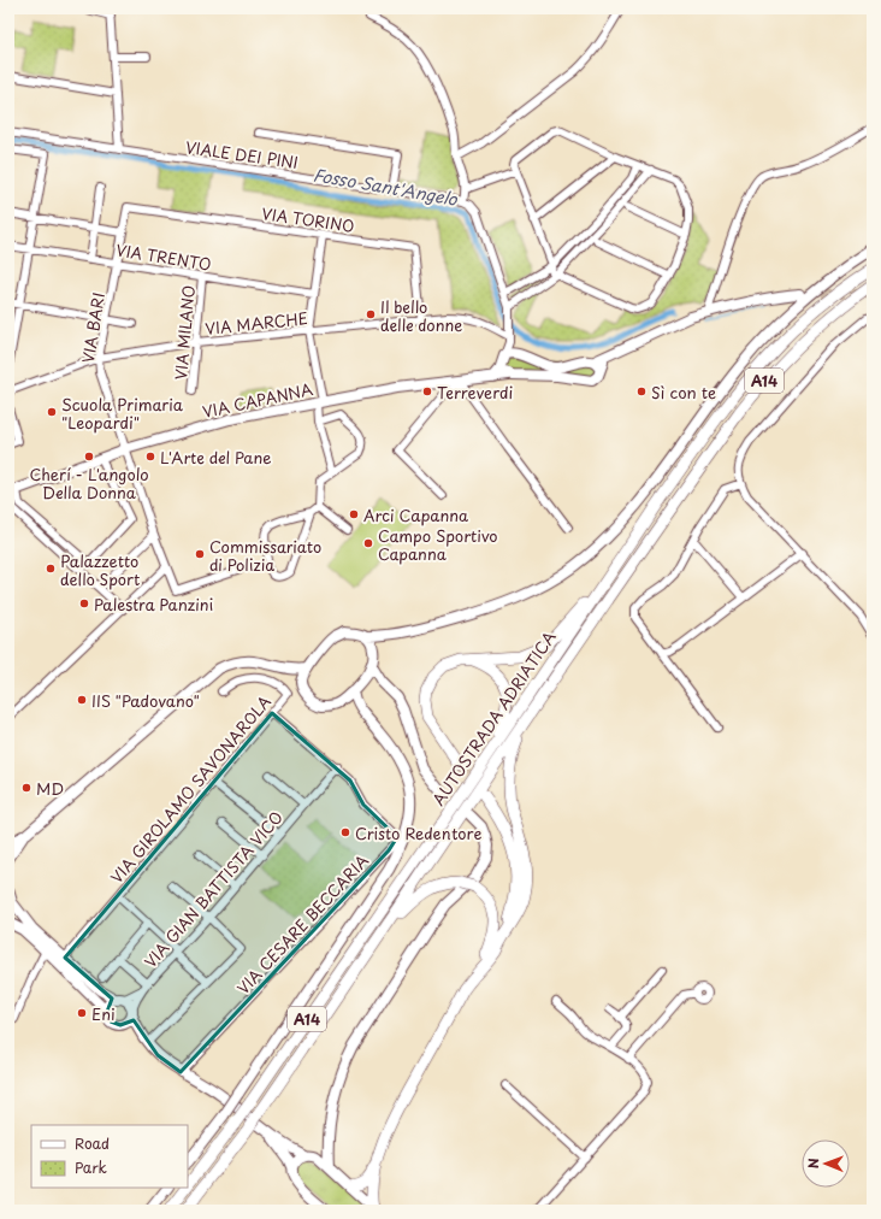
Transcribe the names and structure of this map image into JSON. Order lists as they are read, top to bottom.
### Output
{
  "streets": {
    "highway": ["A14", "AUTOSTRADA ADRIATICA"],
    "main road": ["VIA CAPANNA"],
    "street": [
      "VIALE DEI PINI",
      "VIA TORINO",
      "VIA TRENTO",
      "VIA MARCHE",
      "VIA BARI",
      "VIA MILANO",
      "VIA GIROLAMO SAVONAROLA",
      "VIA GIAN BATTISTA VICO",
      "VIA CESARE BECCARIA"
    ]
  },
  "crossings": [
    ["VIA TORINO", "VIA MARCHE"],
    ["VIA TORINO", "VIA BARI"],
    ["VIA TRENTO", "VIA BARI"],
    ["VIA TRENTO", "VIA MILANO"],
    ["VIA MARCHE", "VIA BARI"],
    ["VIA MARCHE", "VIA MILANO"],
    ["VIA BARI", "VIA CAPANNA"],
    ["VIA GIROLAMO SAVONAROLA", "VIA CESARE BECCARIA"],
    ["VIA GIAN BATTISTA VICO", "VIA CESARE BECCARIA"]
  ],
  "water": ["Fosso Sant'Angelo"],
  "places": [
    "Il bello delle donne",
    "Terreverdi",
    "Sì con te",
    "Scuola Primaria \"Leopardi\"",
    "Cherí - L'angolo Della Donna",
    "L'Arte del Pane",
    "Arci Capanna",
    "Campo Sportivo Capanna",
    "Commissariato di Polizia",
    "Palazzetto dello Sport",
    "Palestra Panzini",
    "IIS \"Padovano\"",
    "MD",
    "Cristo Redentore",
    "Eni"
  ],
  "legend": ["Road", "Park"],
  "north": "left"
}
